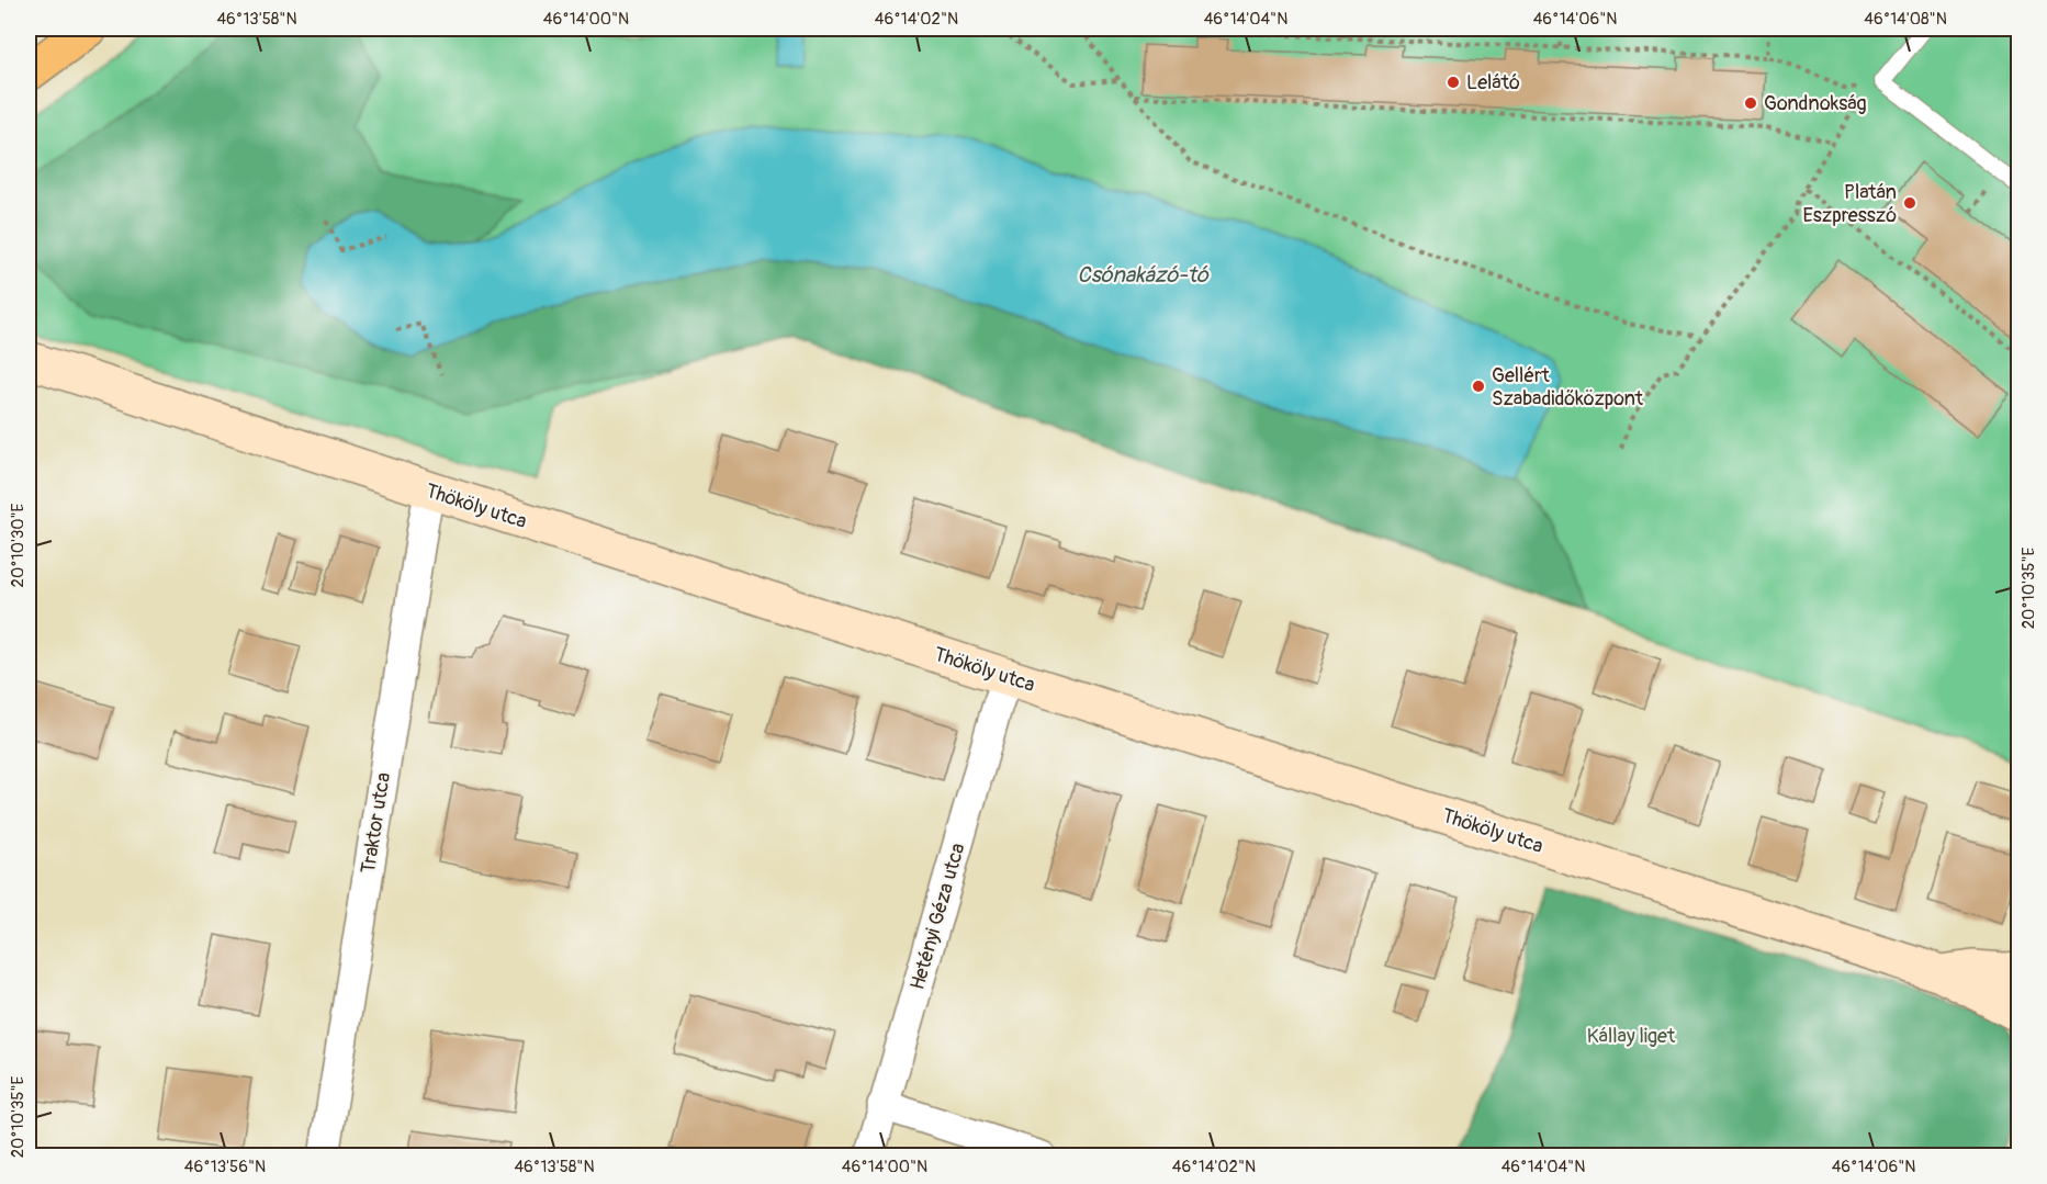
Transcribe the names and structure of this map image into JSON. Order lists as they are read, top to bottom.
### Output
{
  "streets": {
    "street": ["Thököly utca", "Traktor utca", "Hetényi Géza utca"]
  },
  "crossings": [
    ["Thököly utca", "Traktor utca"],
    ["Thököly utca", "Hetényi Géza utca"]
  ],
  "water": ["Csónakázó-tó"],
  "parks": ["Kállay liget"],
  "places": [
    "Lelátó",
    "Gondnokság",
    "Platán Eszpresszó",
    "Gellért Szabadidőközpont"
  ],
  "coordinates": [
    "46°13'58\"N",
    "46°14'00\"N",
    "46°14'02\"N",
    "46°14'04\"N",
    "46°14'06\"N",
    "46°14'08\"N",
    "20°10'30\"E",
    "20°10'35\"E",
    "46°13'56\"N"
  ]
}
